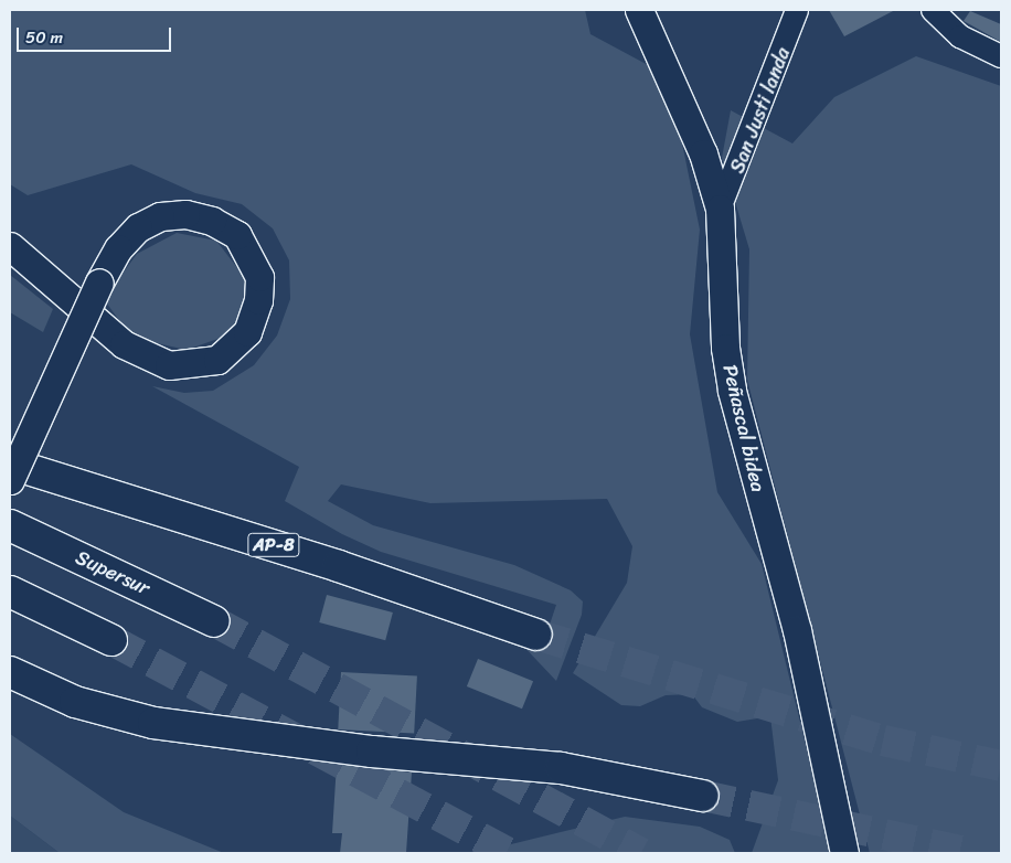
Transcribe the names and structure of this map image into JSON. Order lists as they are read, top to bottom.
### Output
{
  "streets": {
    "highway": ["AP-8", "Supersur"],
    "street": ["San Justi landa", "Peñascal bidea"]
  },
  "crossings": [
    ["San Justi landa", "Peñascal bidea"]
  ],
  "scale_bar": "50 m"
}
